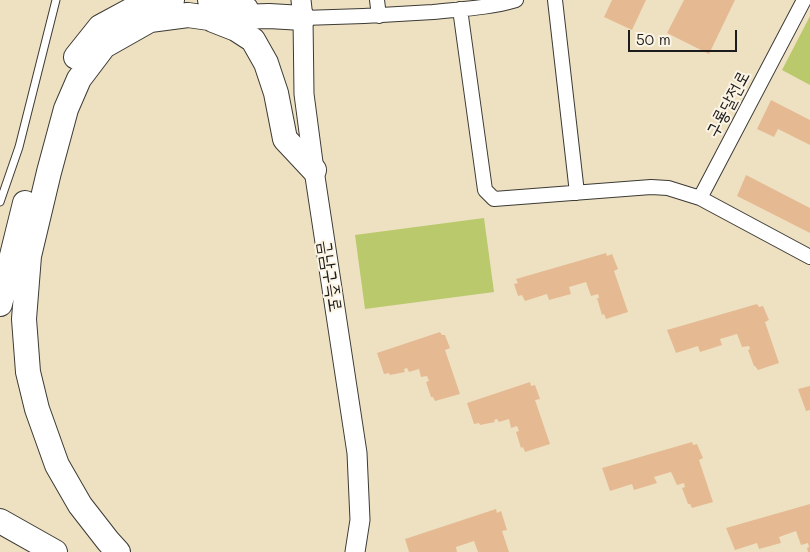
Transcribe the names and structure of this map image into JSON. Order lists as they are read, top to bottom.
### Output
{
  "streets": {
    "main road": ["금남구즉로"],
    "street": ["구룡달전로"]
  },
  "scale_bar": "50 m"
}
